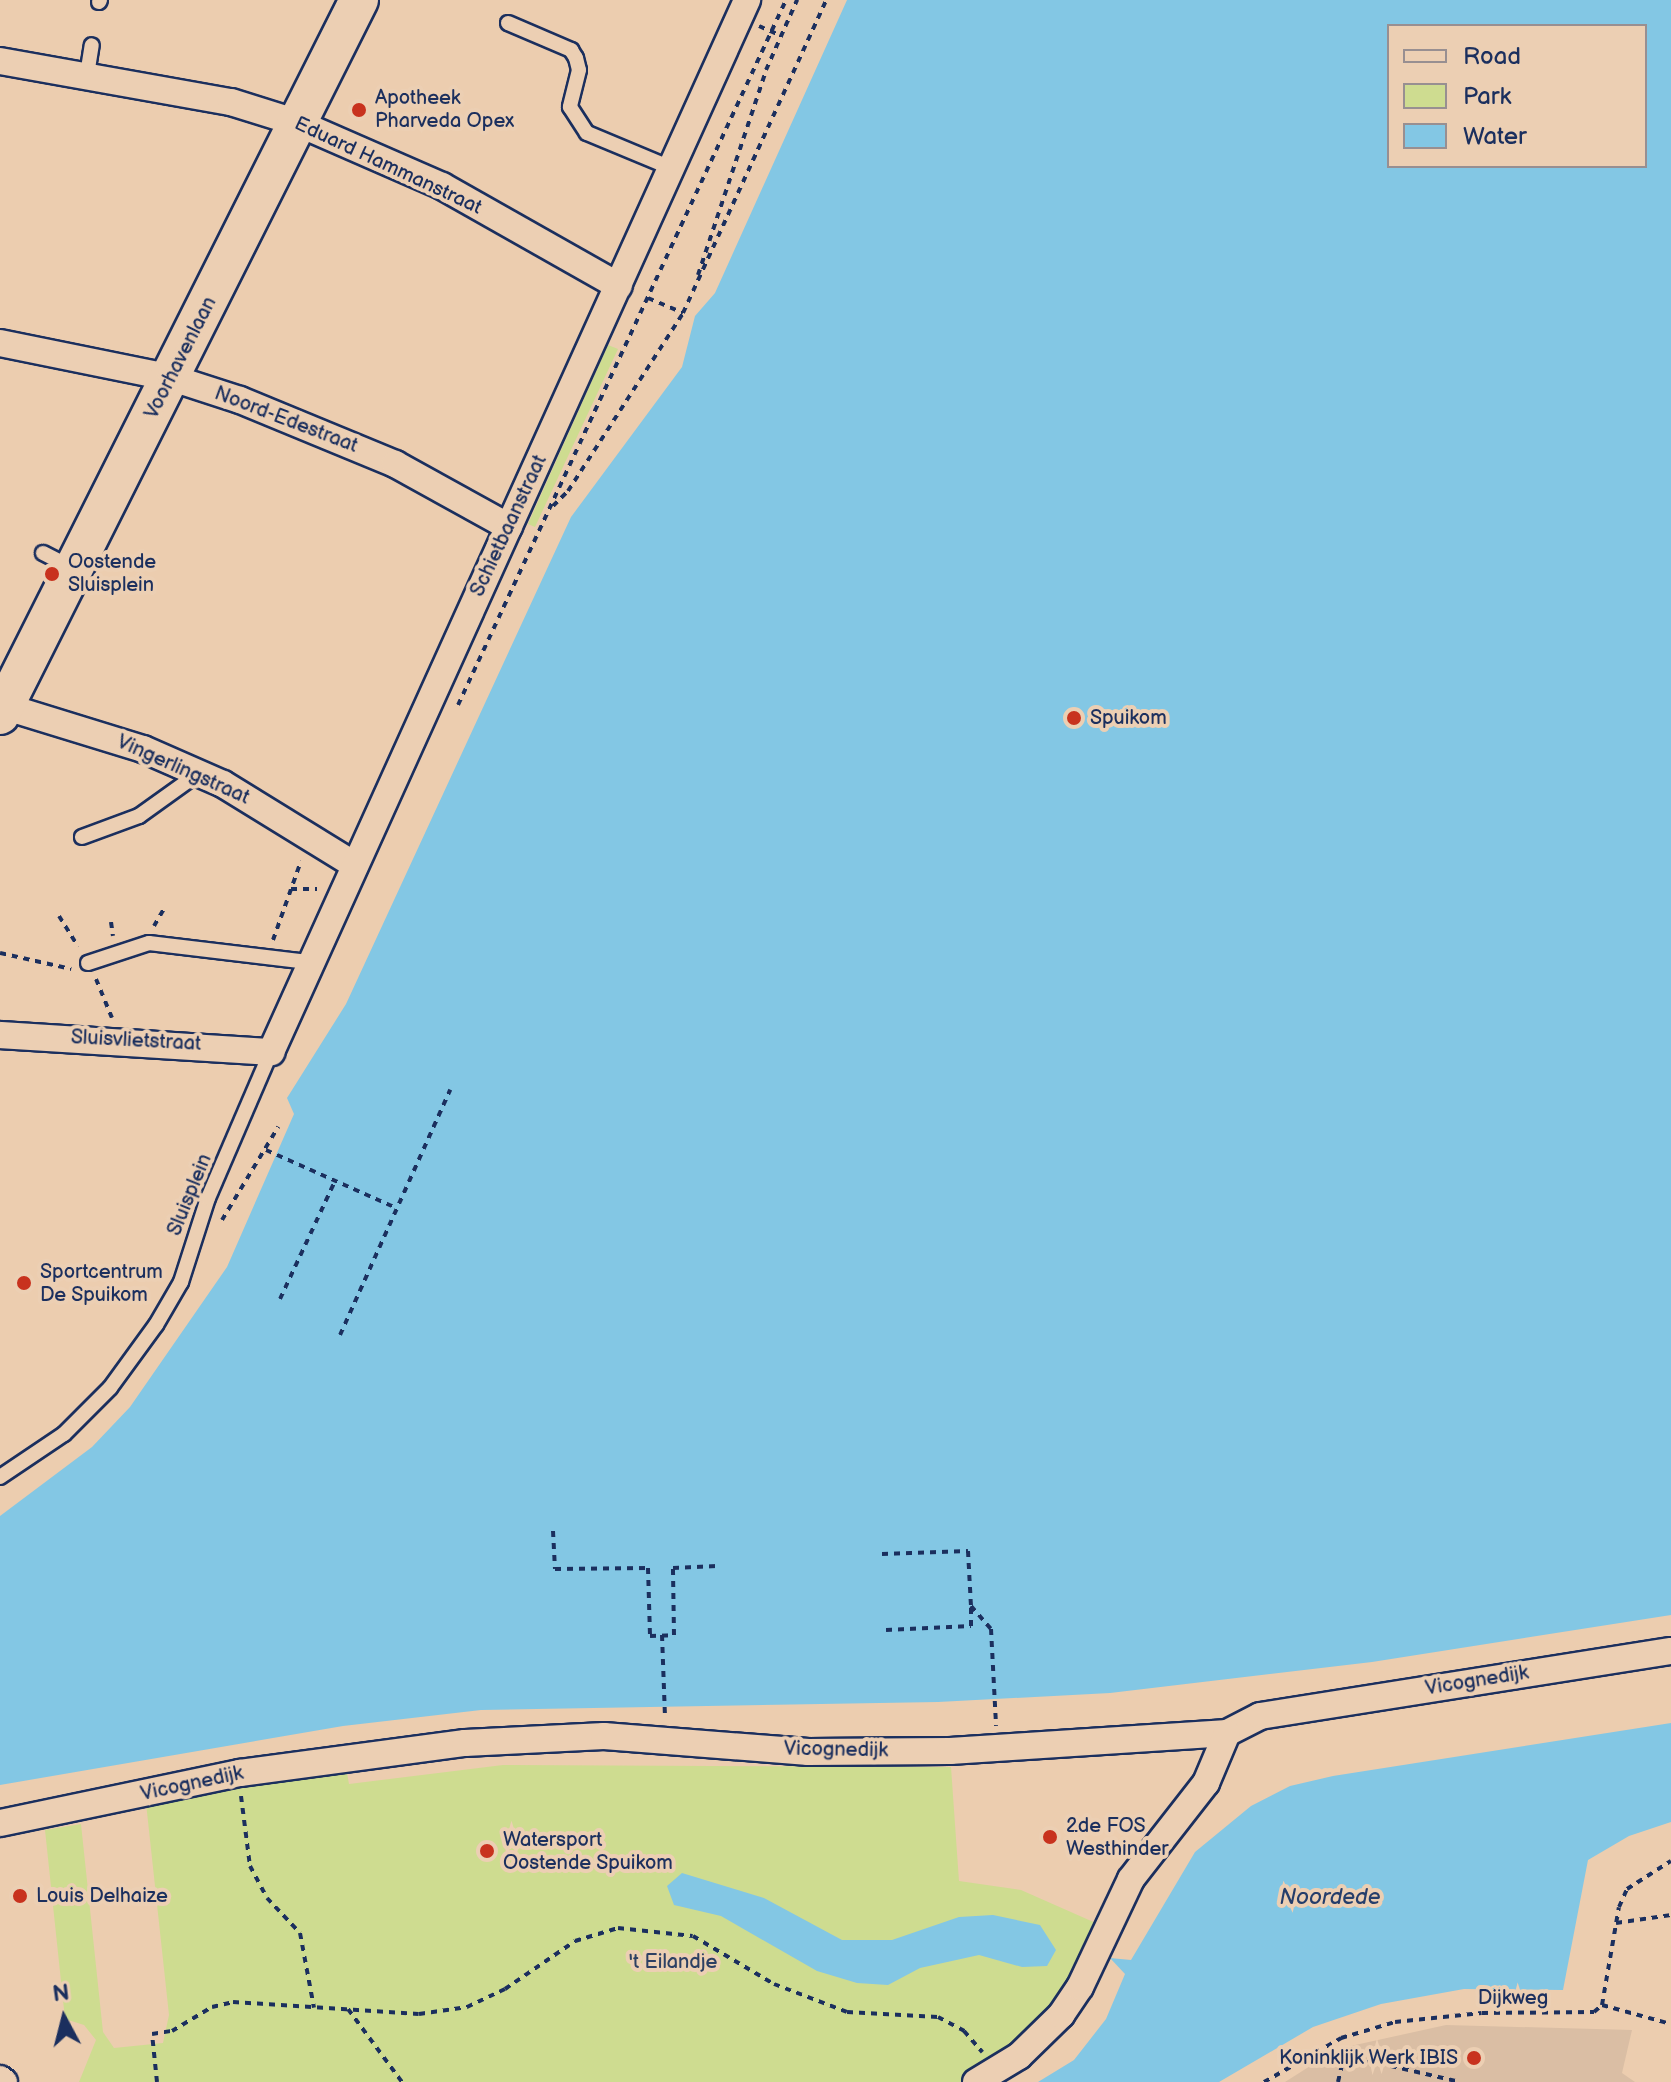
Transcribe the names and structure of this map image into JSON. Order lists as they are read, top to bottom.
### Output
{
  "streets": {
    "street": [
      "Eduard Hammanstraat",
      "Voorhavenlaan",
      "Noord-Edestraat",
      "Schietbaanstraat",
      "Vingerlingstraat",
      "Sluisvlietstraat",
      "Vicognedijk"
    ],
    "lane": ["Sluisplein"],
    "path": ["Dijkweg"]
  },
  "crossings": [
    ["Eduard Hammanstraat", "Voorhavenlaan"],
    ["Eduard Hammanstraat", "Schietbaanstraat"],
    ["Voorhavenlaan", "Noord-Edestraat"],
    ["Voorhavenlaan", "Vingerlingstraat"],
    ["Noord-Edestraat", "Schietbaanstraat"],
    ["Schietbaanstraat", "Vingerlingstraat"],
    ["Schietbaanstraat", "Sluisvlietstraat"],
    ["Schietbaanstraat", "Sluisplein"],
    ["Sluisvlietstraat", "Sluisplein"]
  ],
  "water": ["Noordede"],
  "parks": ["'t Eilandje"],
  "places": [
    "Apotheek Pharveda Opex",
    "Oostende Sluisplein",
    "Spuikom",
    "Sportcentrum De Spuikom",
    "2de FOS Westhinder",
    "Watersport Oostende Spuikom",
    "Louis Delhaize",
    "Koninklijk Werk IBIS"
  ],
  "legend": ["Road", "Park", "Water"],
  "north": "top"
}
